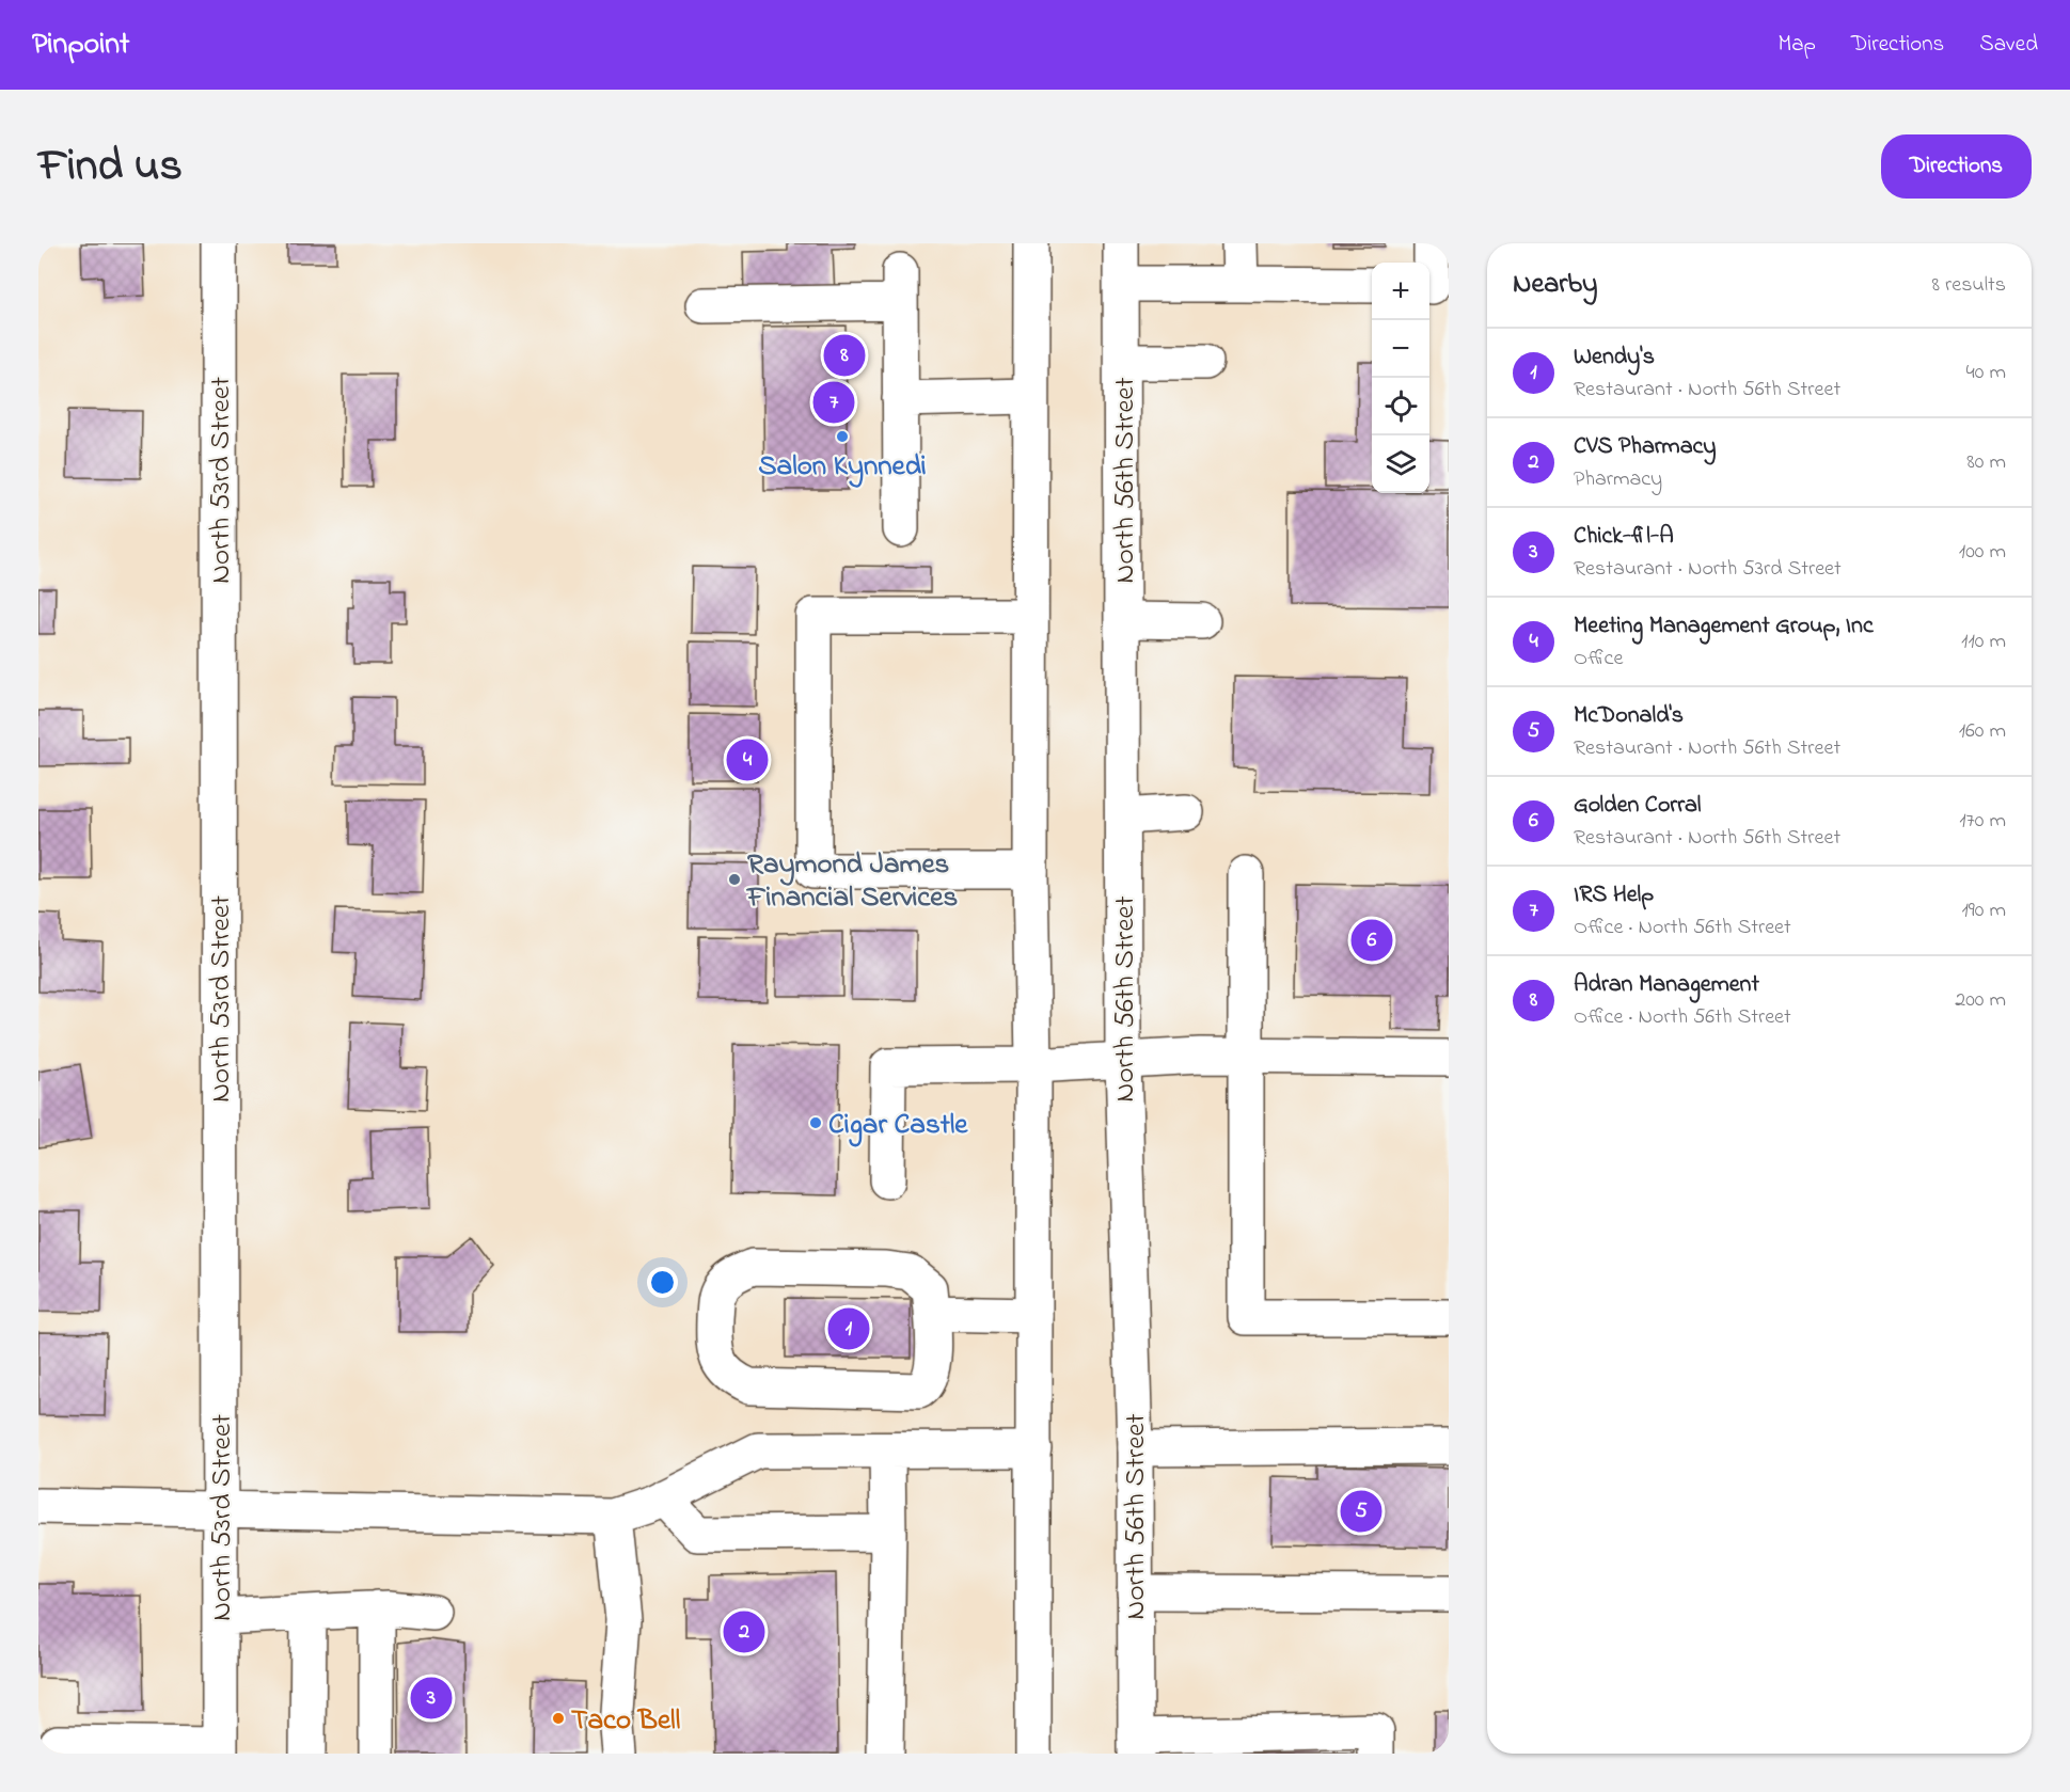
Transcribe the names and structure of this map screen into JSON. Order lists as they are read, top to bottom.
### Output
{
  "streets": {
    "main road": ["North 53rd Street", "North 56th Street"]
  },
  "places": [
    "Salon Kynnedi",
    "Raymond James Financial Services",
    "Cigar Castle",
    "Taco Bell"
  ],
  "page": {
    "header": "Pinpoint",
    "nav": ["Map", "Directions", "Saved"],
    "title": "Find us",
    "buttons": "Directions",
    "heading": ["Nearby", "8 results"],
    "map_buttons": ["+", "−"],
    "list": [
      {
        "mark": "1",
        "name": "Wendy's",
        "note": "Restaurant · North 56th Street",
        "value": "40 m"
      },
      {
        "mark": "2",
        "name": "CVS Pharmacy",
        "note": "Pharmacy",
        "value": "80 m"
      },
      {
        "mark": "3",
        "name": "Chick-fil-A",
        "note": "Restaurant · North 53rd Street",
        "value": "100 m"
      },
      {
        "mark": "4",
        "name": "Meeting Management Group, Inc",
        "note": "Office",
        "value": "110 m"
      },
      {
        "mark": "5",
        "name": "McDonald's",
        "note": "Restaurant · North 56th Street",
        "value": "160 m"
      },
      {
        "mark": "6",
        "name": "Golden Corral",
        "note": "Restaurant · North 56th Street",
        "value": "170 m"
      },
      {
        "mark": "7",
        "name": "IRS Help",
        "note": "Office · North 56th Street",
        "value": "190 m"
      },
      {
        "mark": "8",
        "name": "Adran Management",
        "note": "Office · North 56th Street",
        "value": "200 m"
      }
    ],
    "pins": [
      "8",
      "7",
      "4",
      "6",
      "1",
      "5",
      "2",
      "3"
    ]
  }
}
